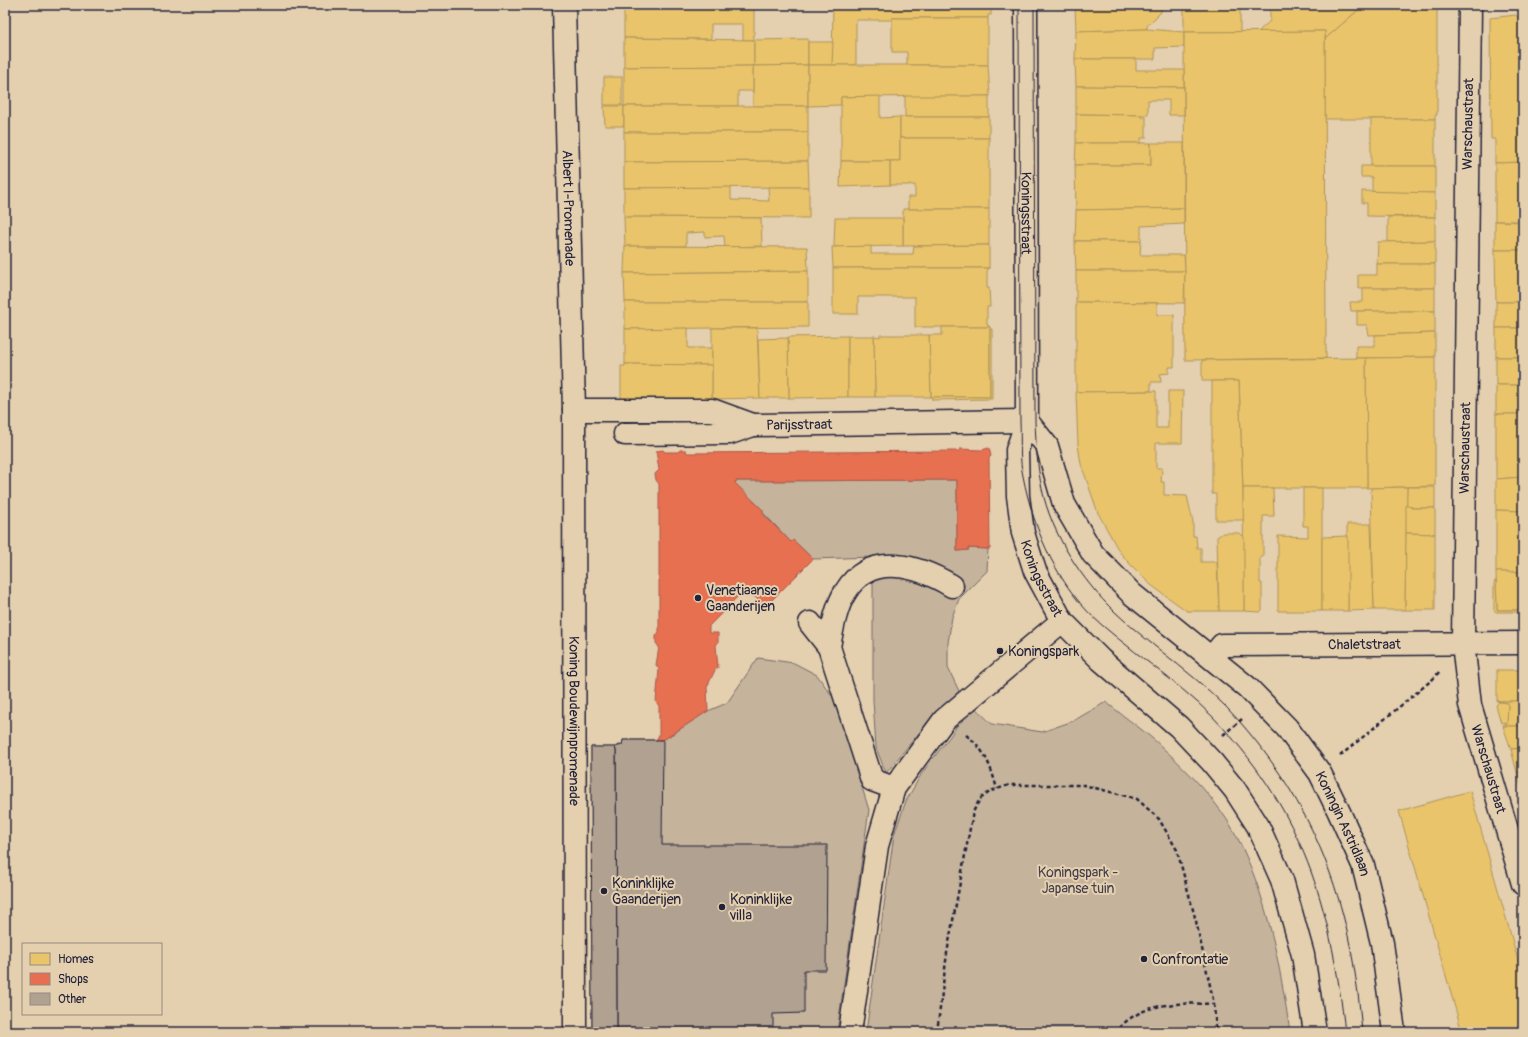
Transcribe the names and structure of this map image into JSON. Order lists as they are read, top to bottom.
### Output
{
  "streets": {
    "street": [
      "Warschaustraat",
      "Albert I-Promenade",
      "Koningsstraat",
      "Parijsstraat",
      "Chaletstraat",
      "Koning Boudewijnpromenade",
      "Koningin Astridlaan"
    ]
  },
  "crossings": [
    ["Warschaustraat", "Chaletstraat"],
    ["Albert I-Promenade", "Parijsstraat"],
    ["Albert I-Promenade", "Koning Boudewijnpromenade"],
    ["Koningsstraat", "Parijsstraat"],
    ["Parijsstraat", "Koning Boudewijnpromenade"],
    ["Chaletstraat", "Koningin Astridlaan"]
  ],
  "parks": ["Koningspark - Japanse tuin"],
  "places": [
    "Venetiaanse Gaanderijen",
    "Koningspark",
    "Koninklijke Gaanderijen",
    "Koninklijke villa",
    "Confrontatie"
  ],
  "legend": ["Homes", "Shops", "Other"]
}
